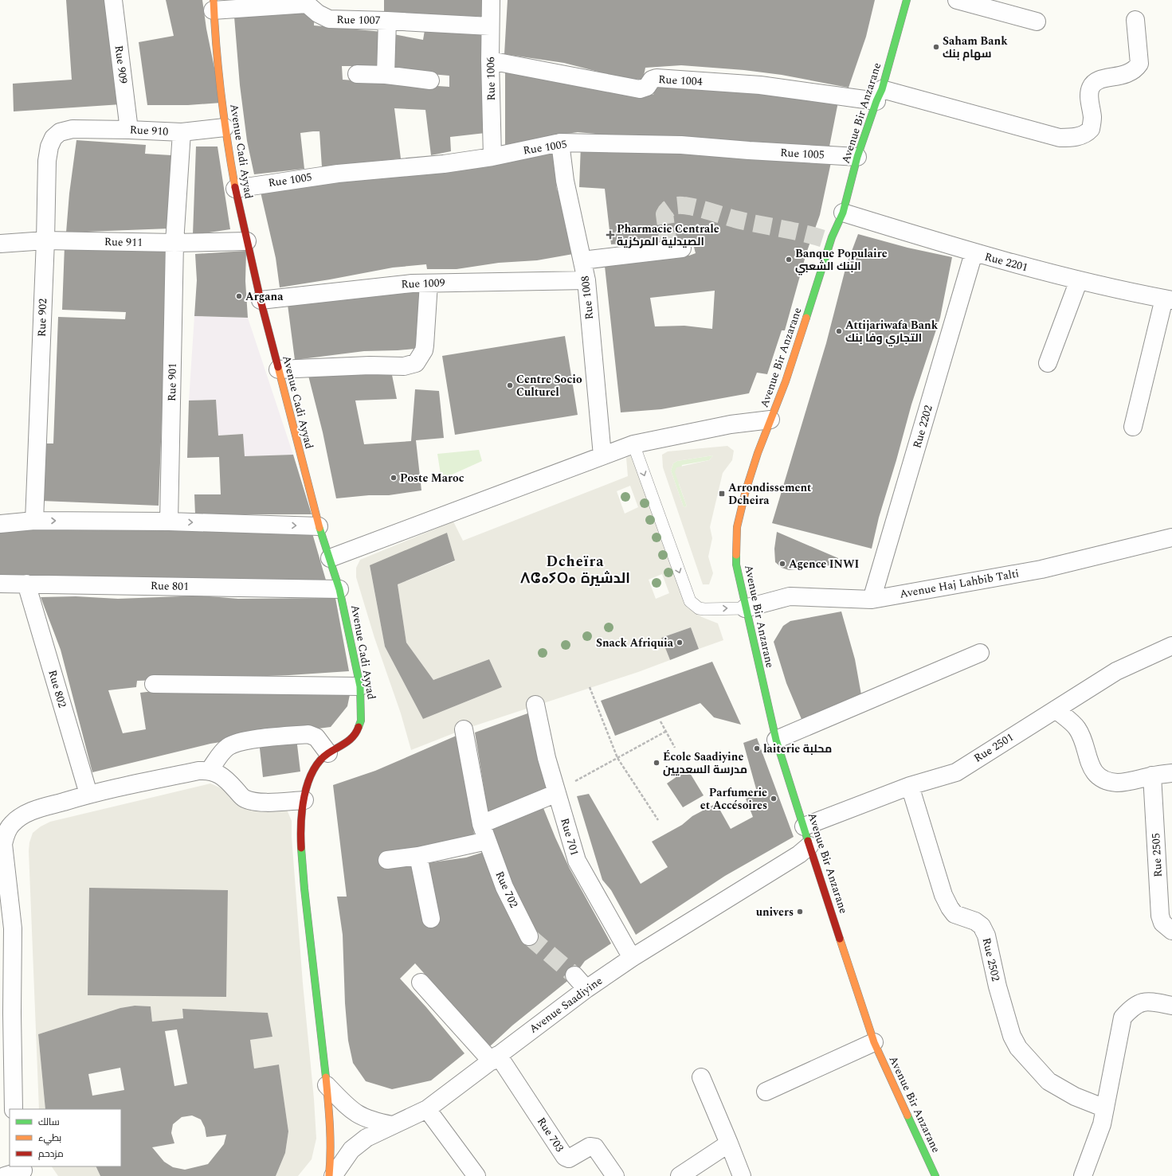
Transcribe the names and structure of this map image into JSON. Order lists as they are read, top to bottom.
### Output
{
  "streets": {
    "street": [
      "Rue 1007",
      "Rue 909",
      "Rue 1006",
      "Rue 1004",
      "Avenue Bir Anzarane",
      "Rue 910",
      "Rue 1005",
      "Avenue Cadi Ayyad",
      "Rue 911",
      "Rue 2201",
      "Rue 1009",
      "Rue 1008",
      "Rue 902",
      "Rue 901",
      "Rue 2202",
      "Avenue Haj Lahbib Talti",
      "Rue 801",
      "Rue 802",
      "Rue 2501",
      "Rue 701",
      "Rue 2505",
      "Rue 702",
      "Rue 2502",
      "Avenue Saadiyine",
      "Rue 703"
    ]
  },
  "crossings": [
    ["Rue 1007", "Rue 1006"],
    ["Rue 1007", "Avenue Cadi Ayyad"],
    ["Rue 909", "Rue 910"],
    ["Rue 1006", "Rue 1004"],
    ["Rue 1006", "Rue 1005"],
    ["Rue 1004", "Avenue Bir Anzarane"],
    ["Avenue Bir Anzarane", "Rue 1005"],
    ["Avenue Bir Anzarane", "Rue 2201"],
    ["Avenue Bir Anzarane", "Avenue Haj Lahbib Talti"],
    ["Avenue Bir Anzarane", "Rue 2501"],
    ["Avenue Bir Anzarane", "Avenue Saadiyine"],
    ["Rue 910", "Avenue Cadi Ayyad"],
    ["Rue 910", "Rue 902"],
    ["Rue 910", "Rue 901"],
    ["Rue 1005", "Avenue Cadi Ayyad"],
    ["Rue 1005", "Rue 1008"],
    ["Avenue Cadi Ayyad", "Rue 911"],
    ["Avenue Cadi Ayyad", "Rue 1009"],
    ["Avenue Cadi Ayyad", "Rue 801"],
    ["Rue 911", "Rue 902"],
    ["Rue 911", "Rue 901"],
    ["Rue 2201", "Rue 2202"],
    ["Rue 1009", "Rue 1008"],
    ["Rue 2202", "Avenue Haj Lahbib Talti"],
    ["Rue 801", "Rue 802"],
    ["Rue 2501", "Rue 2502"],
    ["Rue 701", "Avenue Saadiyine"],
    ["Avenue Saadiyine", "Rue 703"]
  ],
  "districts": ["Dcheïra ⴷⵛⴰⵢⵔⴰ الدشيرة"],
  "places": {
    "other": [
      "Saham Bank سهام بنك",
      "Banque Populaire البنك الشعبي",
      "Argana",
      "Attijariwafa Bank التجاري وفا بنك",
      "Centre Socio Culturel",
      "Poste Maroc",
      "Agence INWI",
      "Snack Afriquia",
      "laiterie محلبة",
      "École Saadiyine مدرسة السعديين",
      "Parfumerie et Accésoires",
      "univers"
    ],
    "health": ["Pharmacie Centrale الصيدلية المركزية"],
    "transit": ["Arrondissement Dcheira"]
  },
  "legend": ["سالك", "بطيء", "مزدحم"]
}
